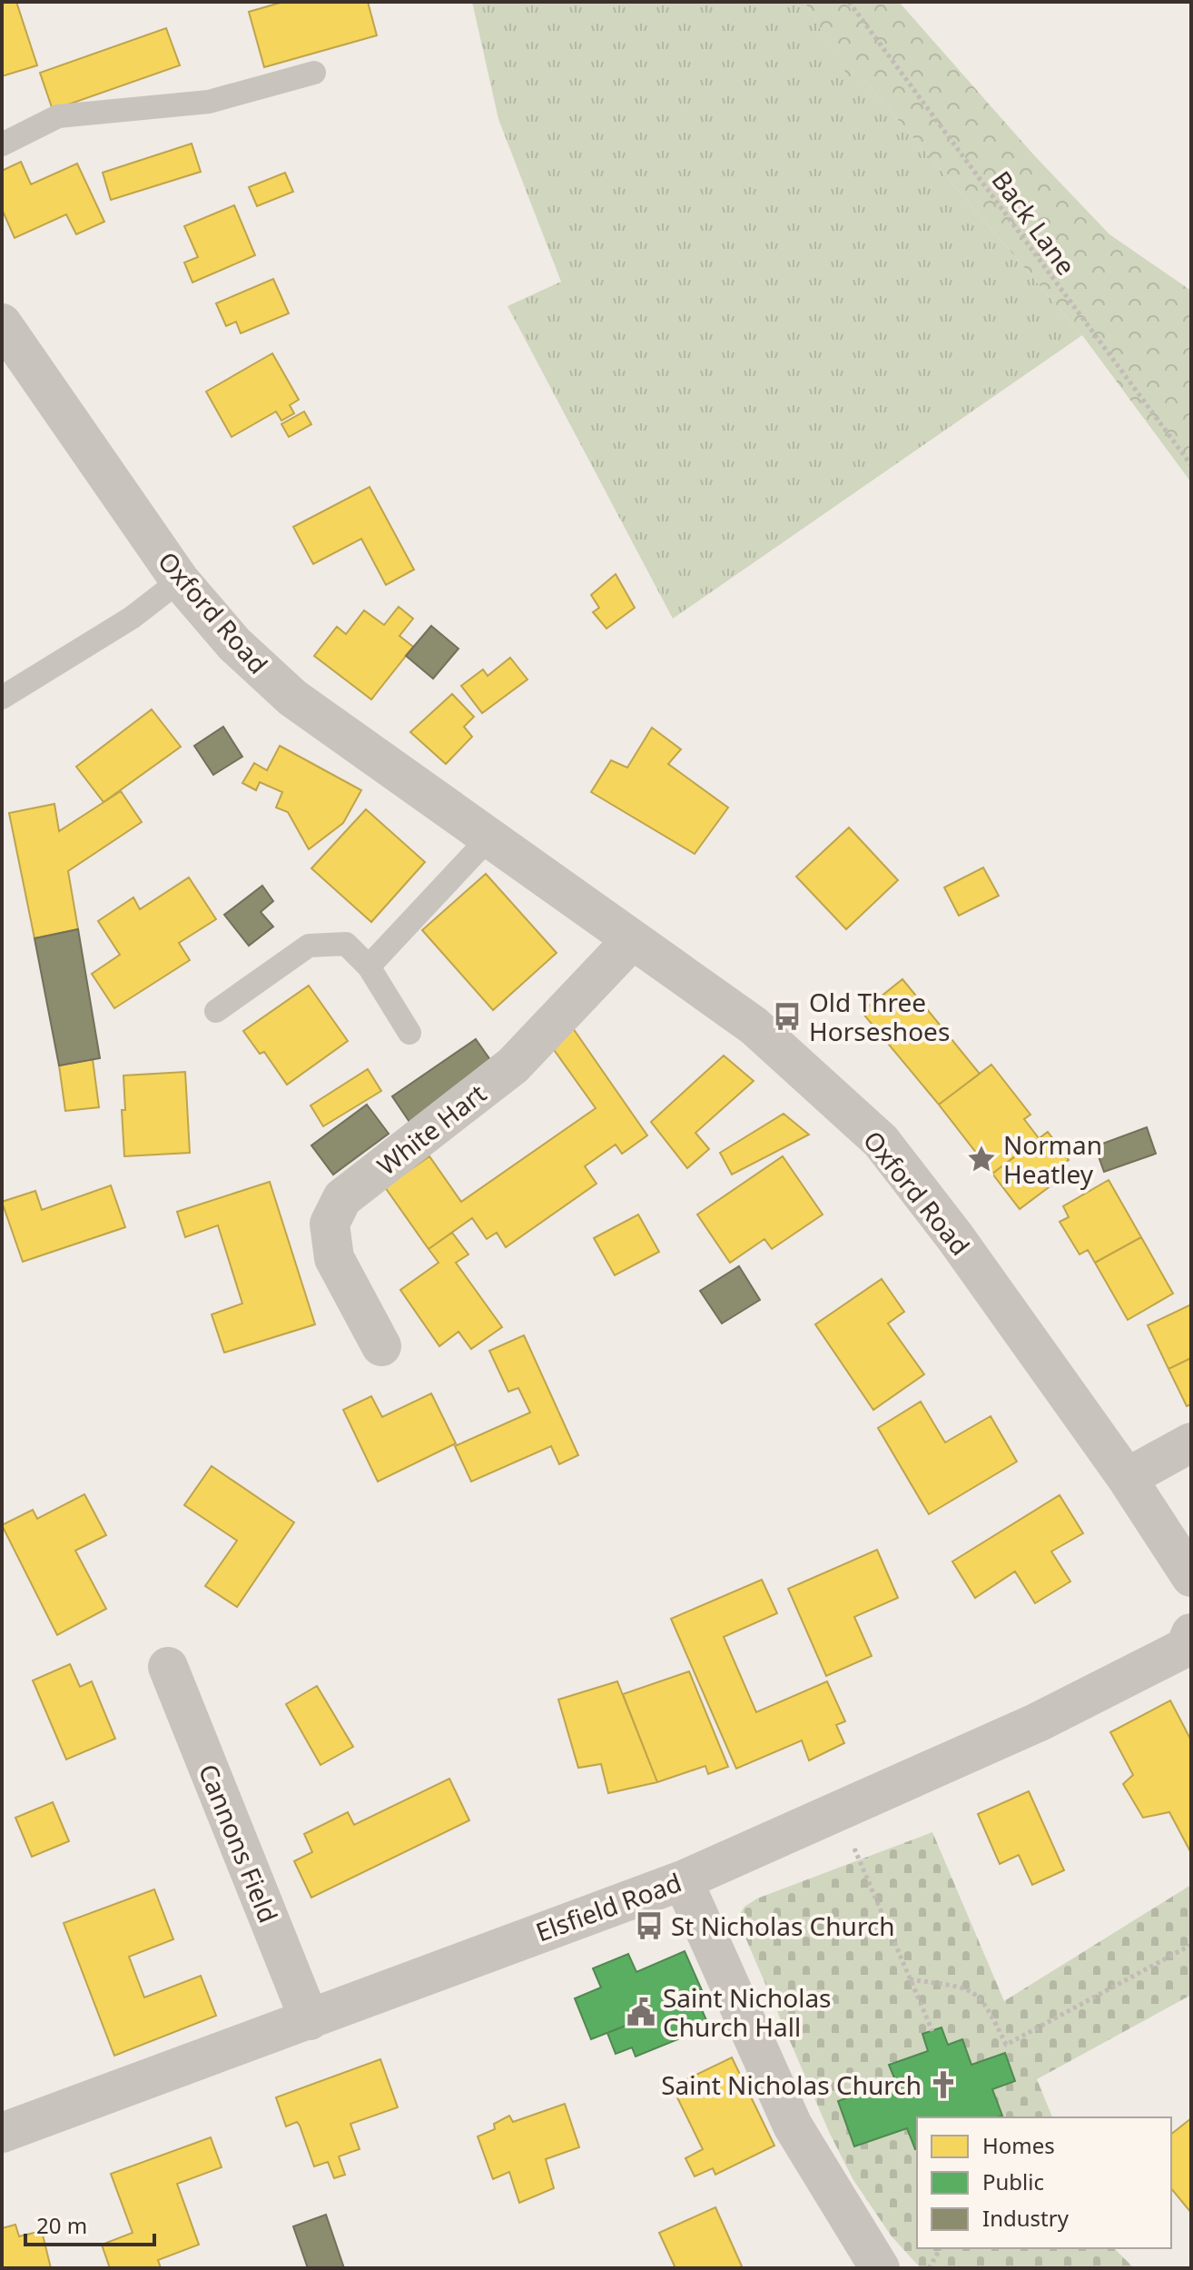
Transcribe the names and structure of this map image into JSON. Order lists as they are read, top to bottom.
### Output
{
  "streets": {
    "street": [
      "Oxford Road",
      "White Hart",
      "Cannons Field",
      "Elsfield Road"
    ],
    "path": ["Back Lane"]
  },
  "crossings": [
    ["Oxford Road", "White Hart"],
    ["Cannons Field", "Elsfield Road"]
  ],
  "places": {
    "bus stop": ["Old Three Horseshoes", "St Nicholas Church"],
    "place": ["Norman Heatley"],
    "public building": ["Saint Nicholas Church Hall"],
    "church": ["Saint Nicholas Church"]
  },
  "legend": ["Homes", "Public", "Industry"],
  "scale_bar": "20 m"
}
